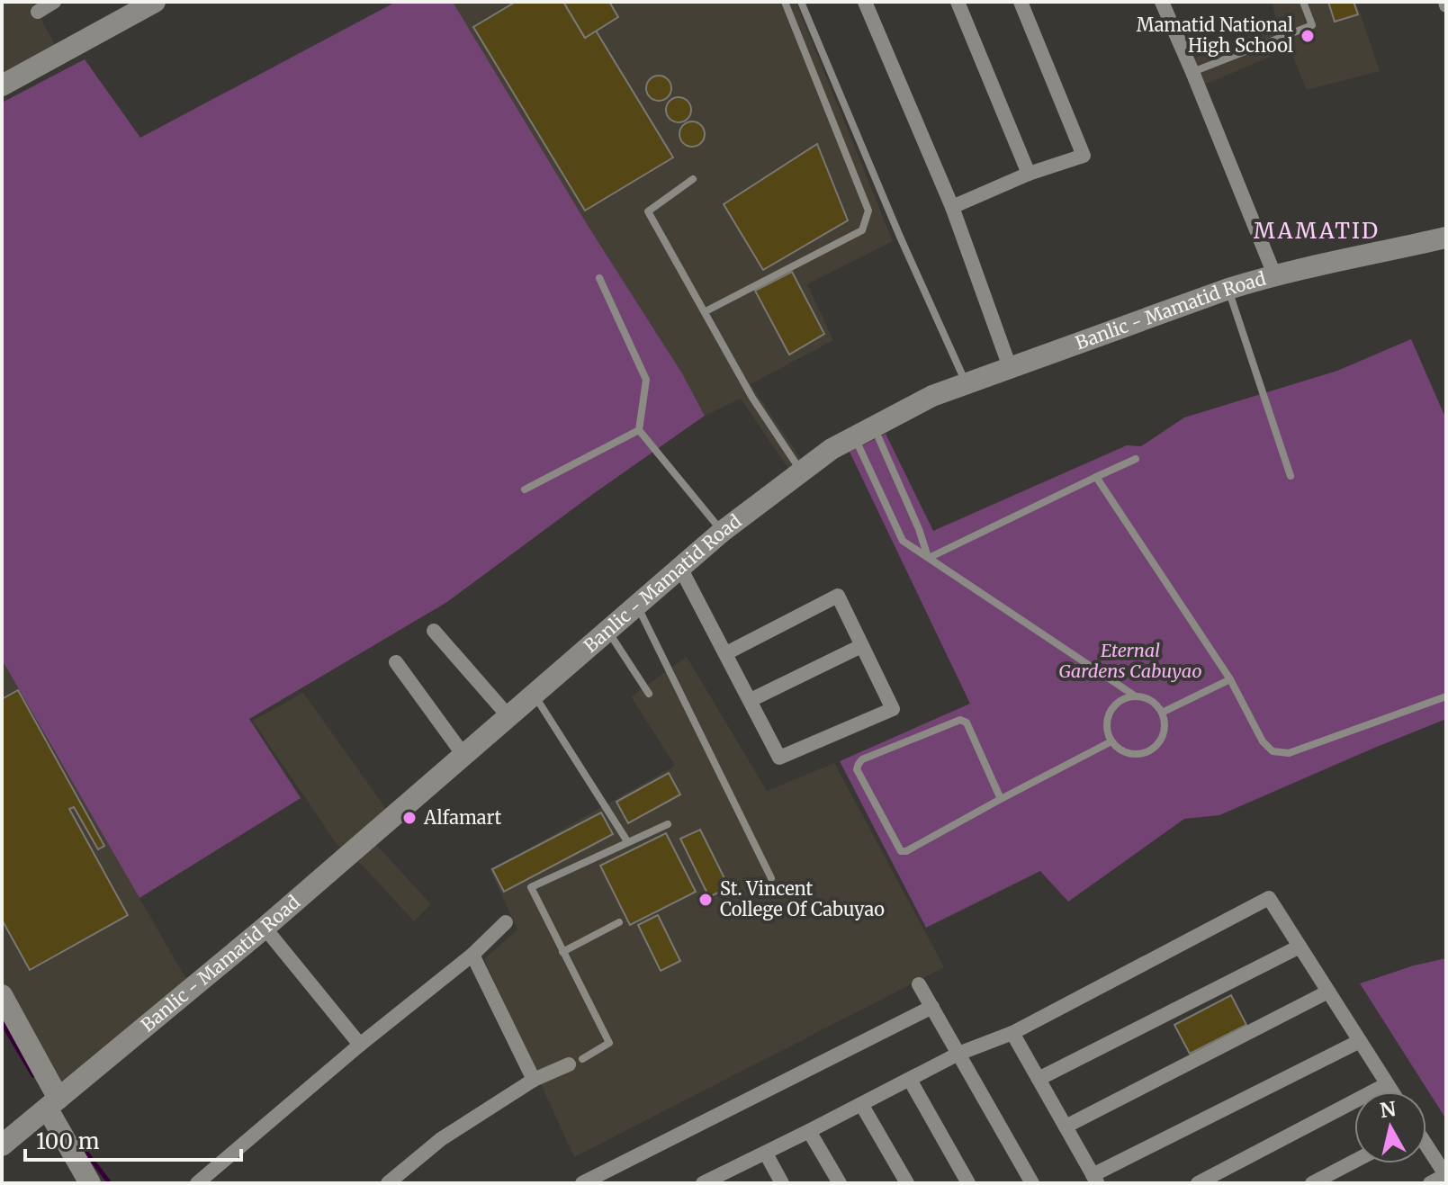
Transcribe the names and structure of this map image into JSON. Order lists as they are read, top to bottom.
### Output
{
  "streets": {
    "main road": ["Banlic - Mamatid Road"]
  },
  "districts": ["MAMATID"],
  "parks": ["Eternal Gardens Cabuyao"],
  "places": ["Mamatid National High School", "Alfamart", "St. Vincent College Of Cabuyao"],
  "scale_bar": "100 m",
  "north": "top"
}
